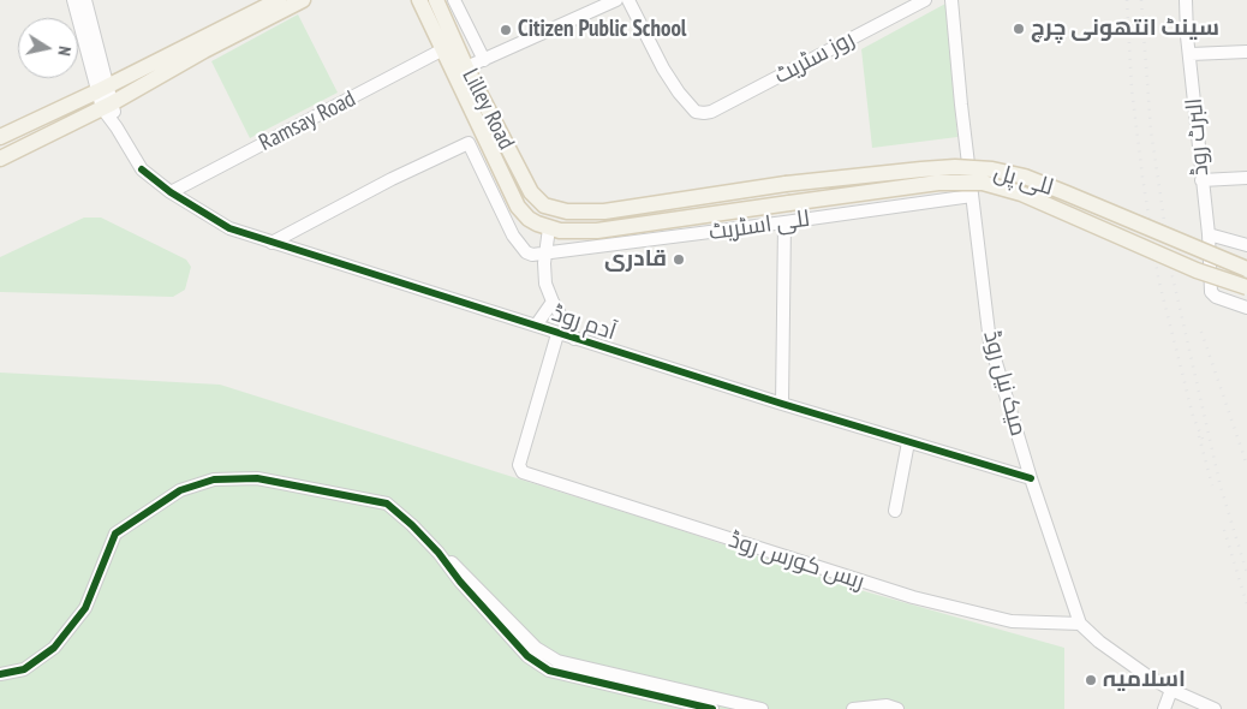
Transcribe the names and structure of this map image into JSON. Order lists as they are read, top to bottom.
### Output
{
  "streets": {
    "main road": ["Lilley Road", "للی پل"],
    "street": [
      "روز سٹریٹ",
      "Ramsay Road",
      "البرٹ روڈ",
      "للی اسٹریٹ",
      "آدم روڈ",
      "میک نیل روڈ",
      "ریس کورس روڈ"
    ]
  },
  "crossings": [
    ["Lilley Road", "Ramsay Road"],
    ["Lilley Road", "للی پل"],
    ["Ramsay Road", "آدم روڈ"],
    ["للی اسٹریٹ", "میک نیل روڈ"],
    ["آدم روڈ", "میک نیل روڈ"],
    ["آدم روڈ", "ریس کورس روڈ"],
    ["میک نیل روڈ", "ریس کورس روڈ"]
  ],
  "places": [
    "سینٹ انتھونی چرچ",
    "Citizen Public School",
    "قادری",
    "اسلامیہ"
  ],
  "north": "right"
}
